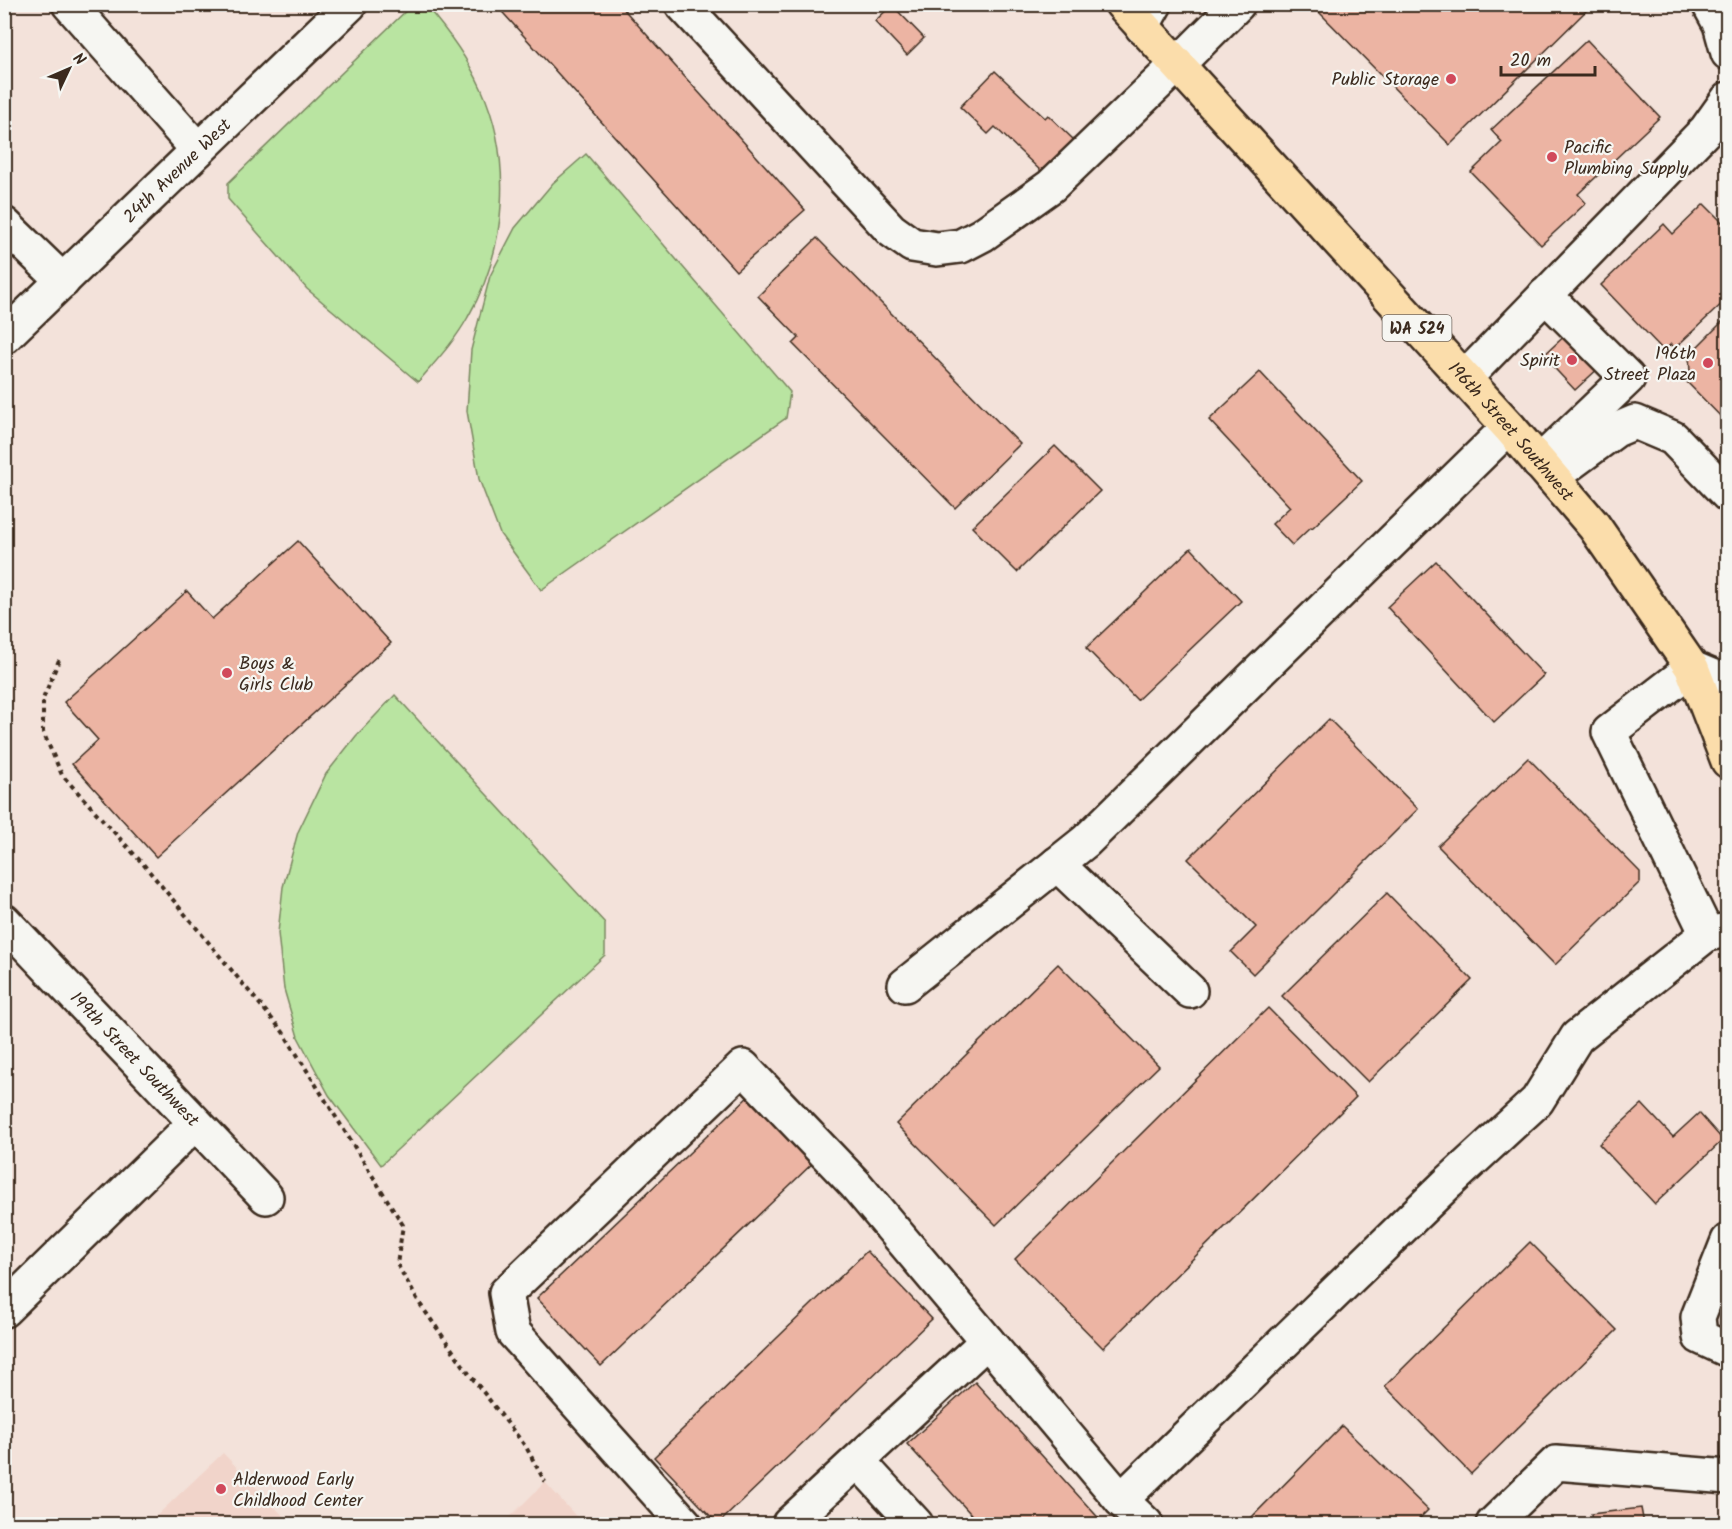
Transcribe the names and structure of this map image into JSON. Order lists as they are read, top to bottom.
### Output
{
  "streets": {
    "main road": ["WA 524", "196th Street Southwest"],
    "street": ["24th Avenue West", "199th Street Southwest"]
  },
  "places": [
    "Public Storage",
    "Pacific Plumbing Supply",
    "Spirit",
    "196th Street Plaza",
    "Boys & Girls Club",
    "Alderwood Early Childhood Center"
  ],
  "scale_bar": "20 m",
  "north": "top right"
}
